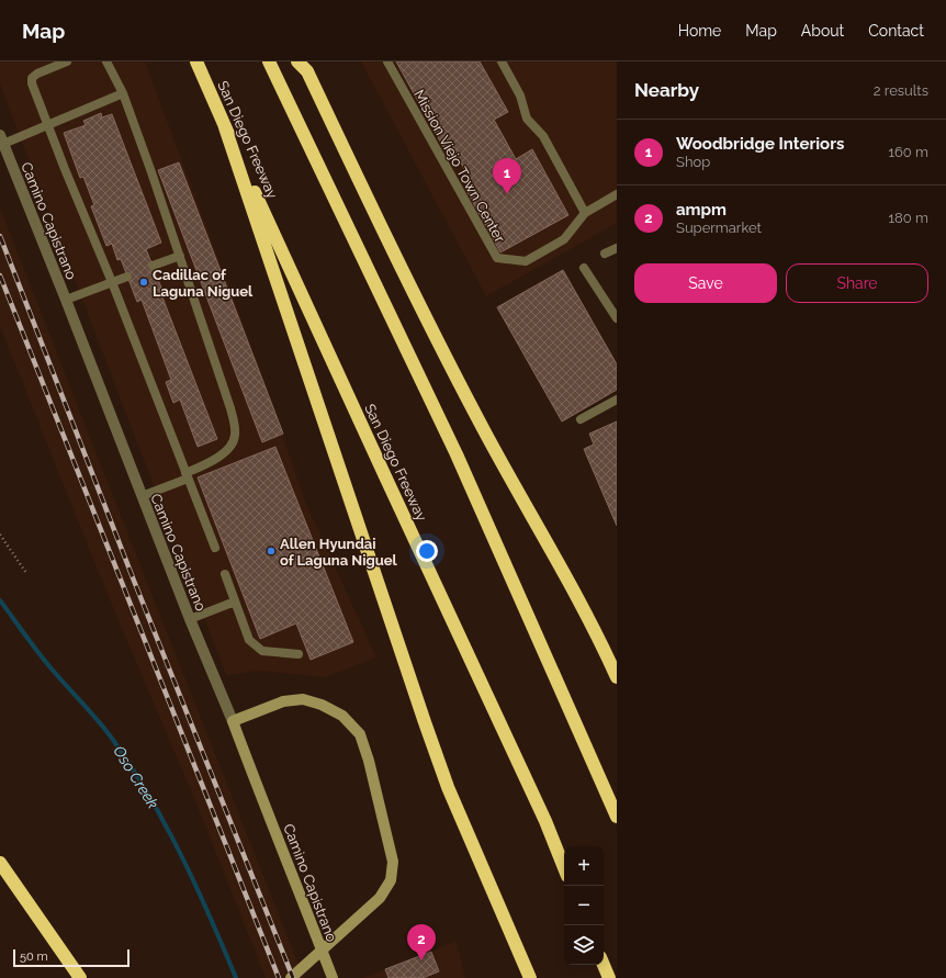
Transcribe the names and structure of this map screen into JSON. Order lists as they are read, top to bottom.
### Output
{
  "streets": {
    "highway": ["San Diego Freeway"],
    "main road": ["Camino Capistrano"],
    "lane": ["Mission Viejo Town Center"]
  },
  "water": ["Oso Creek"],
  "places": ["Cadillac of Laguna Niguel", "Allen Hyundai of Laguna Niguel"],
  "scale_bar": "50 m",
  "page": {
    "header": "Map",
    "nav": [
      "Home",
      "Map",
      "About",
      "Contact"
    ],
    "heading": ["Nearby", "2 results"],
    "list": [
      {
        "mark": "1",
        "name": "Woodbridge Interiors",
        "note": "Shop",
        "value": "160 m"
      },
      {
        "mark": "2",
        "name": "ampm",
        "note": "Supermarket",
        "value": "180 m"
      }
    ],
    "pins": ["1", "2"],
    "buttons": ["Save", "Share"],
    "map_buttons": ["+", "−"],
    "scale": "50 m"
  }
}
